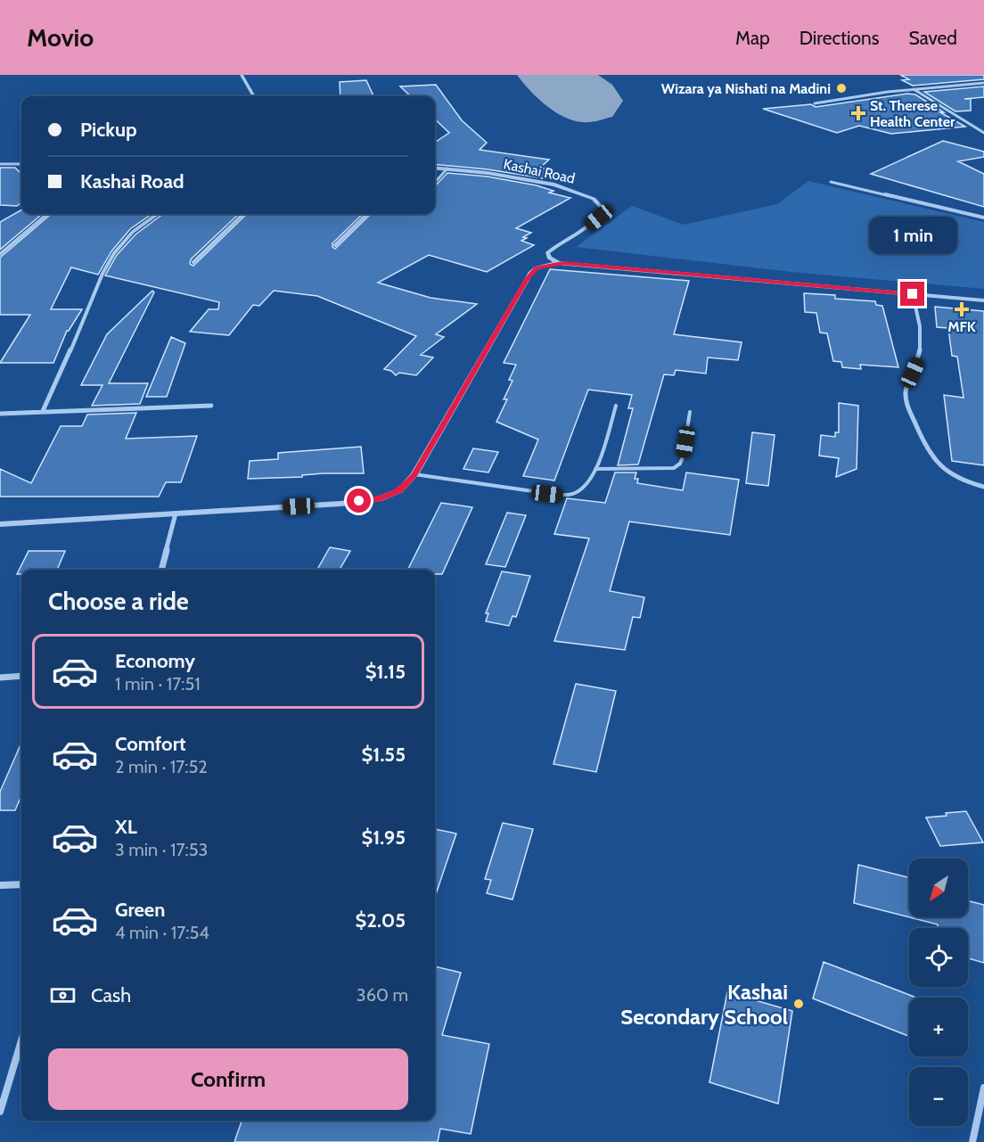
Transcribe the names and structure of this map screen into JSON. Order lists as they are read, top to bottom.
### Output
{
  "streets": {
    "street": ["Kashai Road"]
  },
  "places": {
    "other": ["Wizara ya Nishati na Madini", "Kashai Secondary School"],
    "health": ["St. Therese Health Center", "MFK"]
  },
  "north": "bottom left",
  "page": {
    "header": "Movio",
    "nav": ["Map", "Directions", "Saved"],
    "banner": ["Pickup", "Kashai Road"],
    "bubble": "1 min",
    "heading": "Choose a ride",
    "list": [
      {
        "name": "Economy",
        "note": "1 min · 17:51",
        "value": "$1.15"
      },
      {
        "name": "Comfort",
        "note": "2 min · 17:52",
        "value": "$1.55"
      },
      {
        "name": "XL",
        "note": "3 min · 17:53",
        "value": "$1.95"
      },
      {
        "name": "Green",
        "note": "4 min · 17:54",
        "value": "$2.05"
      }
    ],
    "map_buttons": ["+", "−"],
    "pay": ["Cash", "360 m"],
    "buttons": "Confirm"
  }
}
